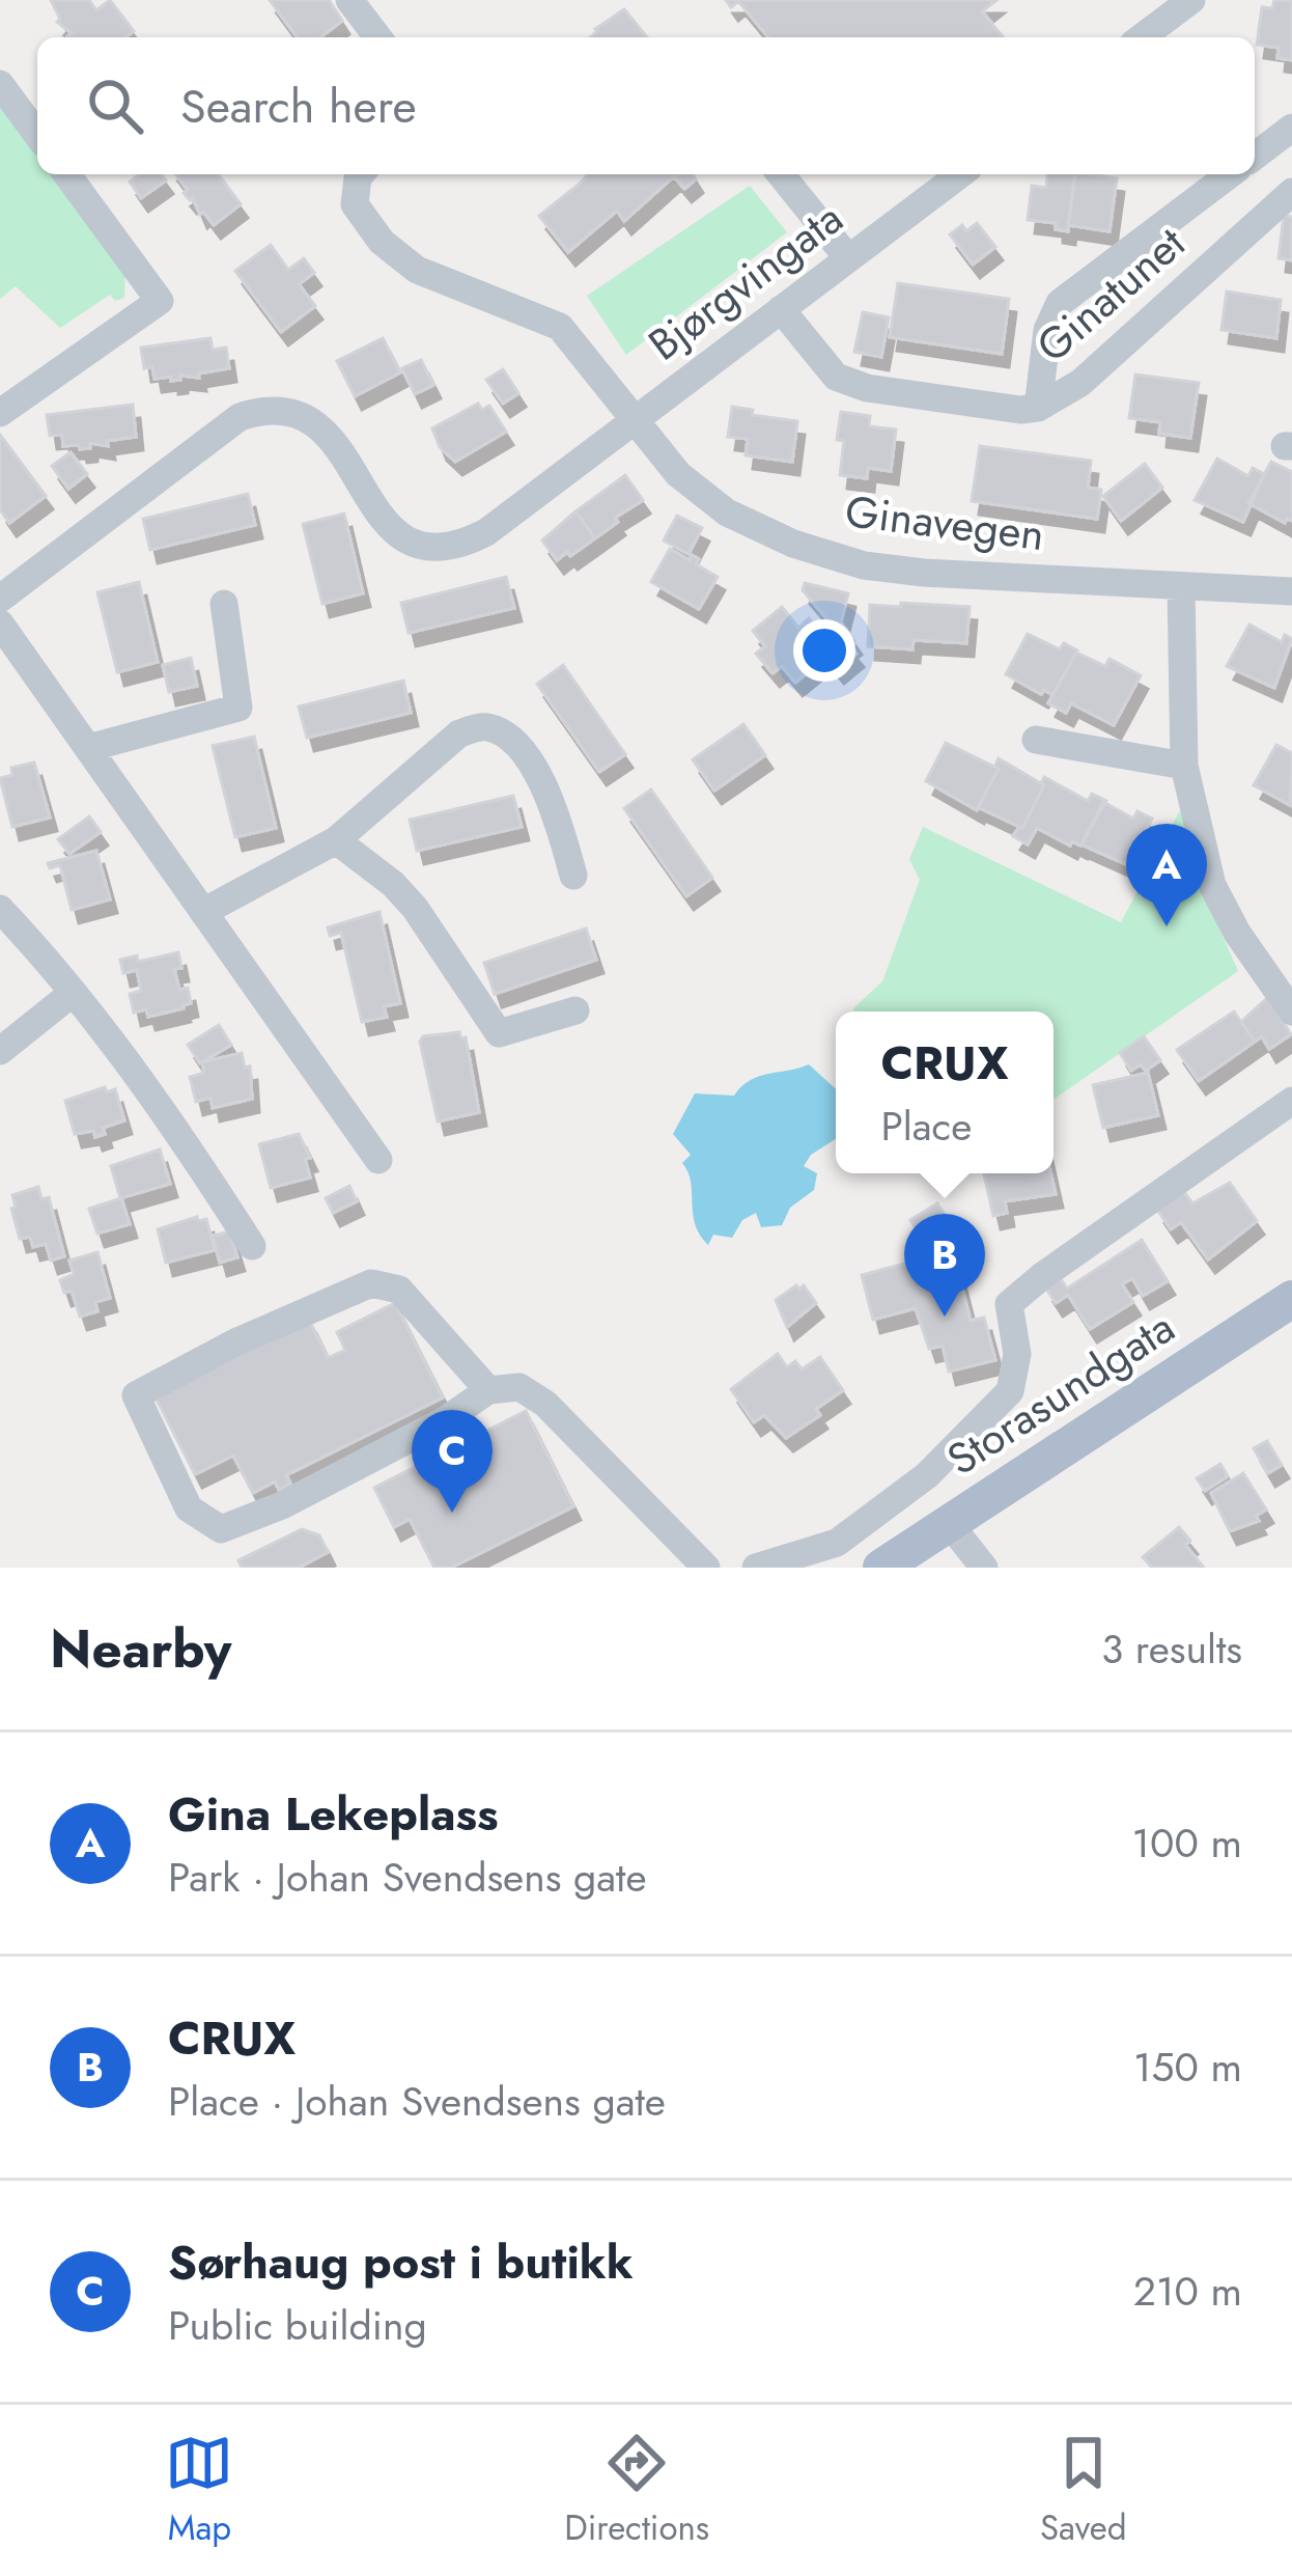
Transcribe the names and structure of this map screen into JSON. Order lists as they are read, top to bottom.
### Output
{
  "streets": {
    "main road": ["Storasundgata"],
    "street": ["Bjørgvingata", "Ginatunet", "Ginavegen"]
  },
  "crossings": [
    ["Bjørgvingata", "Ginatunet"],
    ["Bjørgvingata", "Ginavegen"]
  ],
  "page": {
    "search": "Search here",
    "pins": ["A", "B", "C"],
    "popup": ["CRUX", "Place"],
    "heading": ["Nearby", "3 results"],
    "list": [
      {
        "mark": "A",
        "name": "Gina Lekeplass",
        "note": "Park · Johan Svendsens gate",
        "value": "100 m"
      },
      {
        "mark": "B",
        "name": "CRUX",
        "note": "Place · Johan Svendsens gate",
        "value": "150 m"
      },
      {
        "mark": "C",
        "name": "Sørhaug post i butikk",
        "note": "Public building",
        "value": "210 m"
      }
    ],
    "nav": ["Map", "Directions", "Saved"]
  }
}
